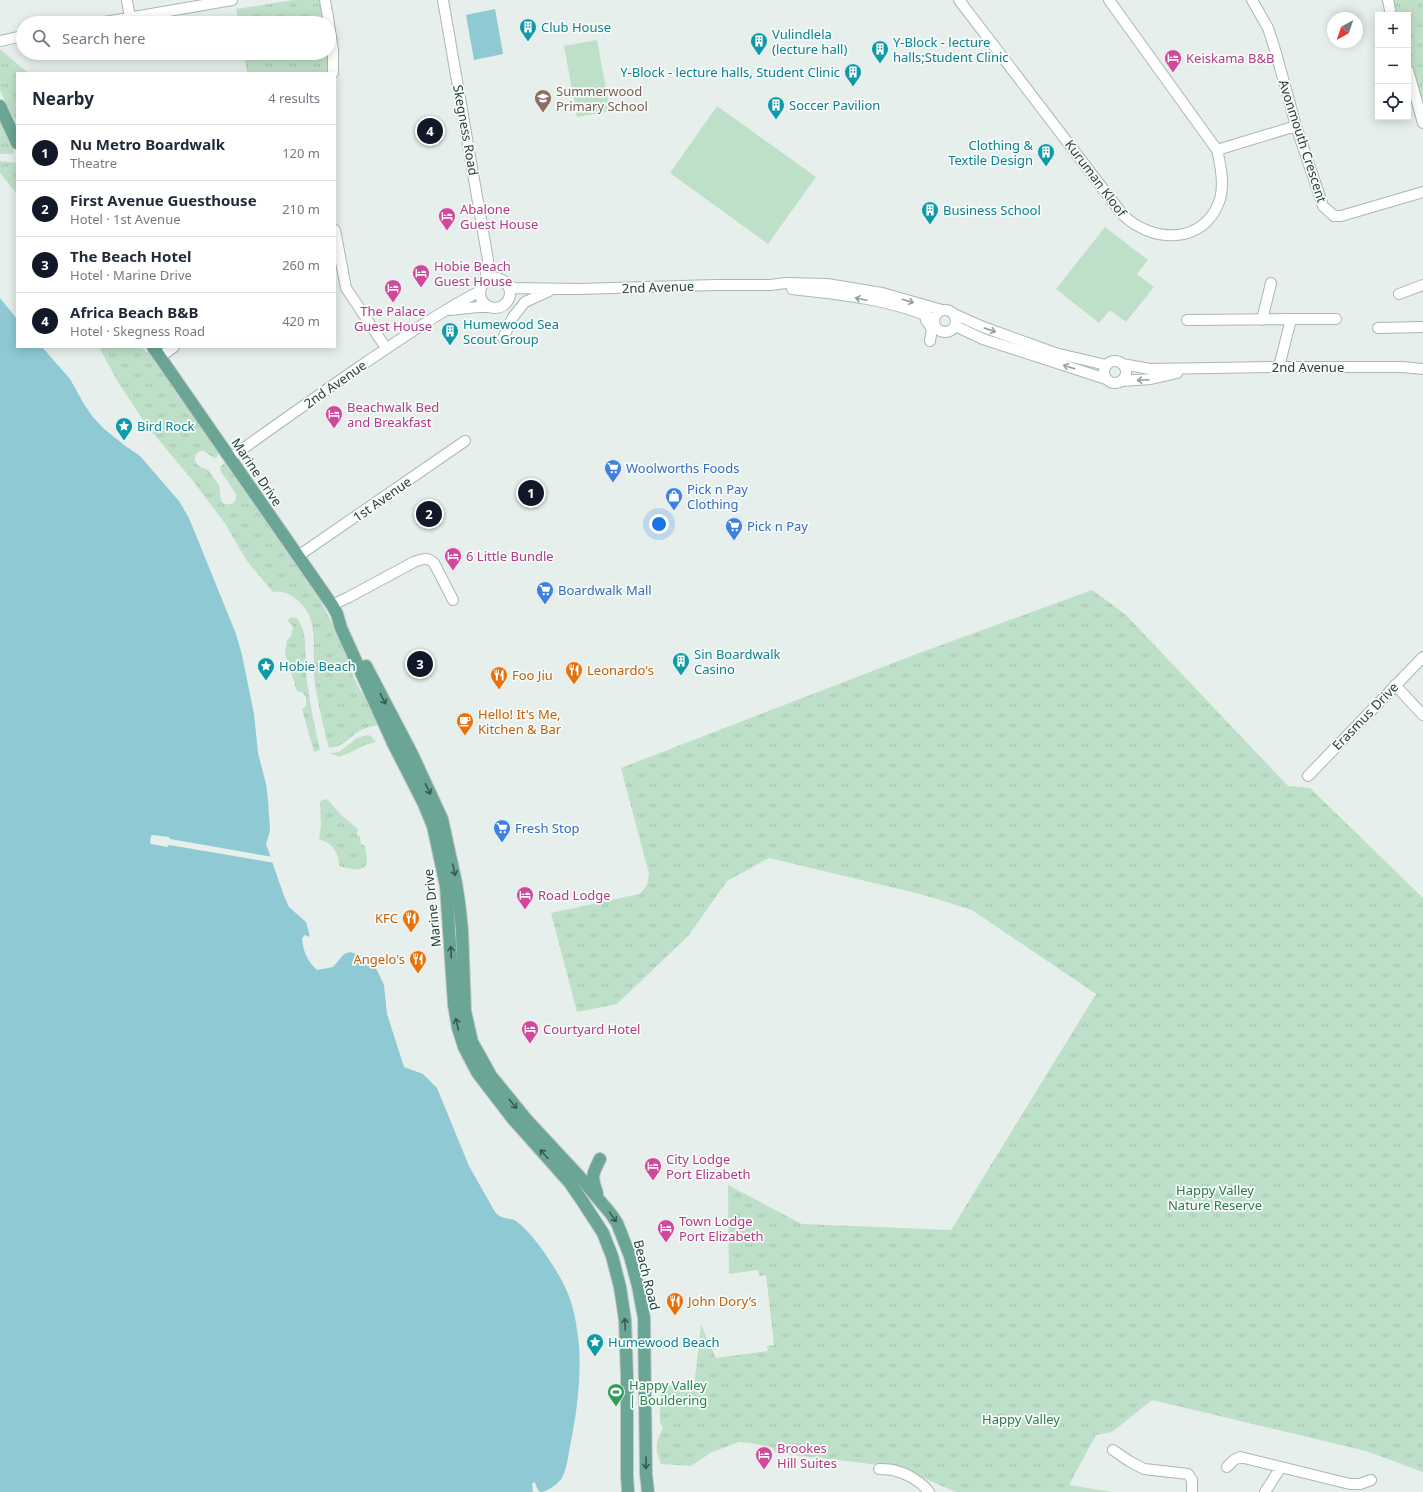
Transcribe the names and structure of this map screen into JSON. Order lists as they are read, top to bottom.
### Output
{
  "streets": {
    "main road": ["Marine Drive", "Beach Road"],
    "street": [
      "Skegness Road",
      "Avonmouth Crescent",
      "Kuruman Kloof",
      "2nd Avenue",
      "1st Avenue",
      "Erasmus Drive"
    ]
  },
  "crossings": [
    ["Skegness Road", "2nd Avenue"],
    ["2nd Avenue", "Marine Drive"],
    ["Marine Drive", "1st Avenue"],
    ["Marine Drive", "Beach Road"]
  ],
  "parks": ["Happy Valley Nature Reserve", "Happy Valley"],
  "places": {
    "building": [
      "Club House",
      "Vulindlela (lecture hall)",
      "Y-Block - lecture halls;Student Clinic",
      "Y-Block - lecture halls, Student Clinic",
      "Soccer Pavilion",
      "Clothing & Textile Design",
      "Business School",
      "Humewood Sea Scout Group",
      "Sin Boardwalk Casino"
    ],
    "hotel": [
      "Keiskama B&B",
      "Abalone Guest House",
      "Hobie Beach Guest House",
      "The Palace Guest House",
      "Beachwalk Bed and Breakfast",
      "6 Little Bundle",
      "Road Lodge",
      "Courtyard Hotel",
      "City Lodge Port Elizabeth",
      "Town Lodge Port Elizabeth",
      "Brookes Hill Suites"
    ],
    "school or university": ["Summerwood Primary School"],
    "place": ["Bird Rock", "Hobie Beach", "Humewood Beach"],
    "supermarket": [
      "Woolworths Foods",
      "Pick n Pay",
      "Boardwalk Mall",
      "Fresh Stop"
    ],
    "shop": ["Pick n Pay Clothing"],
    "restaurant": [
      "Leonardo's",
      "Foo Jiu",
      "KFC",
      "Angelo's",
      "John Dory’s"
    ],
    "cafe": ["Hello! It's Me, Kitchen & Bar"],
    "sports": ["Happy Valley | Bouldering"]
  },
  "north": "bottom left",
  "page": {
    "map_buttons": ["+", "−"],
    "search": "Search here",
    "heading": ["Nearby", "4 results"],
    "pins": [
      "4",
      "1",
      "2",
      "3"
    ],
    "list": [
      {
        "mark": "1",
        "name": "Nu Metro Boardwalk",
        "note": "Theatre",
        "value": "120 m"
      },
      {
        "mark": "2",
        "name": "First Avenue Guesthouse",
        "note": "Hotel · 1st Avenue",
        "value": "210 m"
      },
      {
        "mark": "3",
        "name": "The Beach Hotel",
        "note": "Hotel · Marine Drive",
        "value": "260 m"
      },
      {
        "mark": "4",
        "name": "Africa Beach B&B",
        "note": "Hotel · Skegness Road",
        "value": "420 m"
      }
    ]
  }
}
